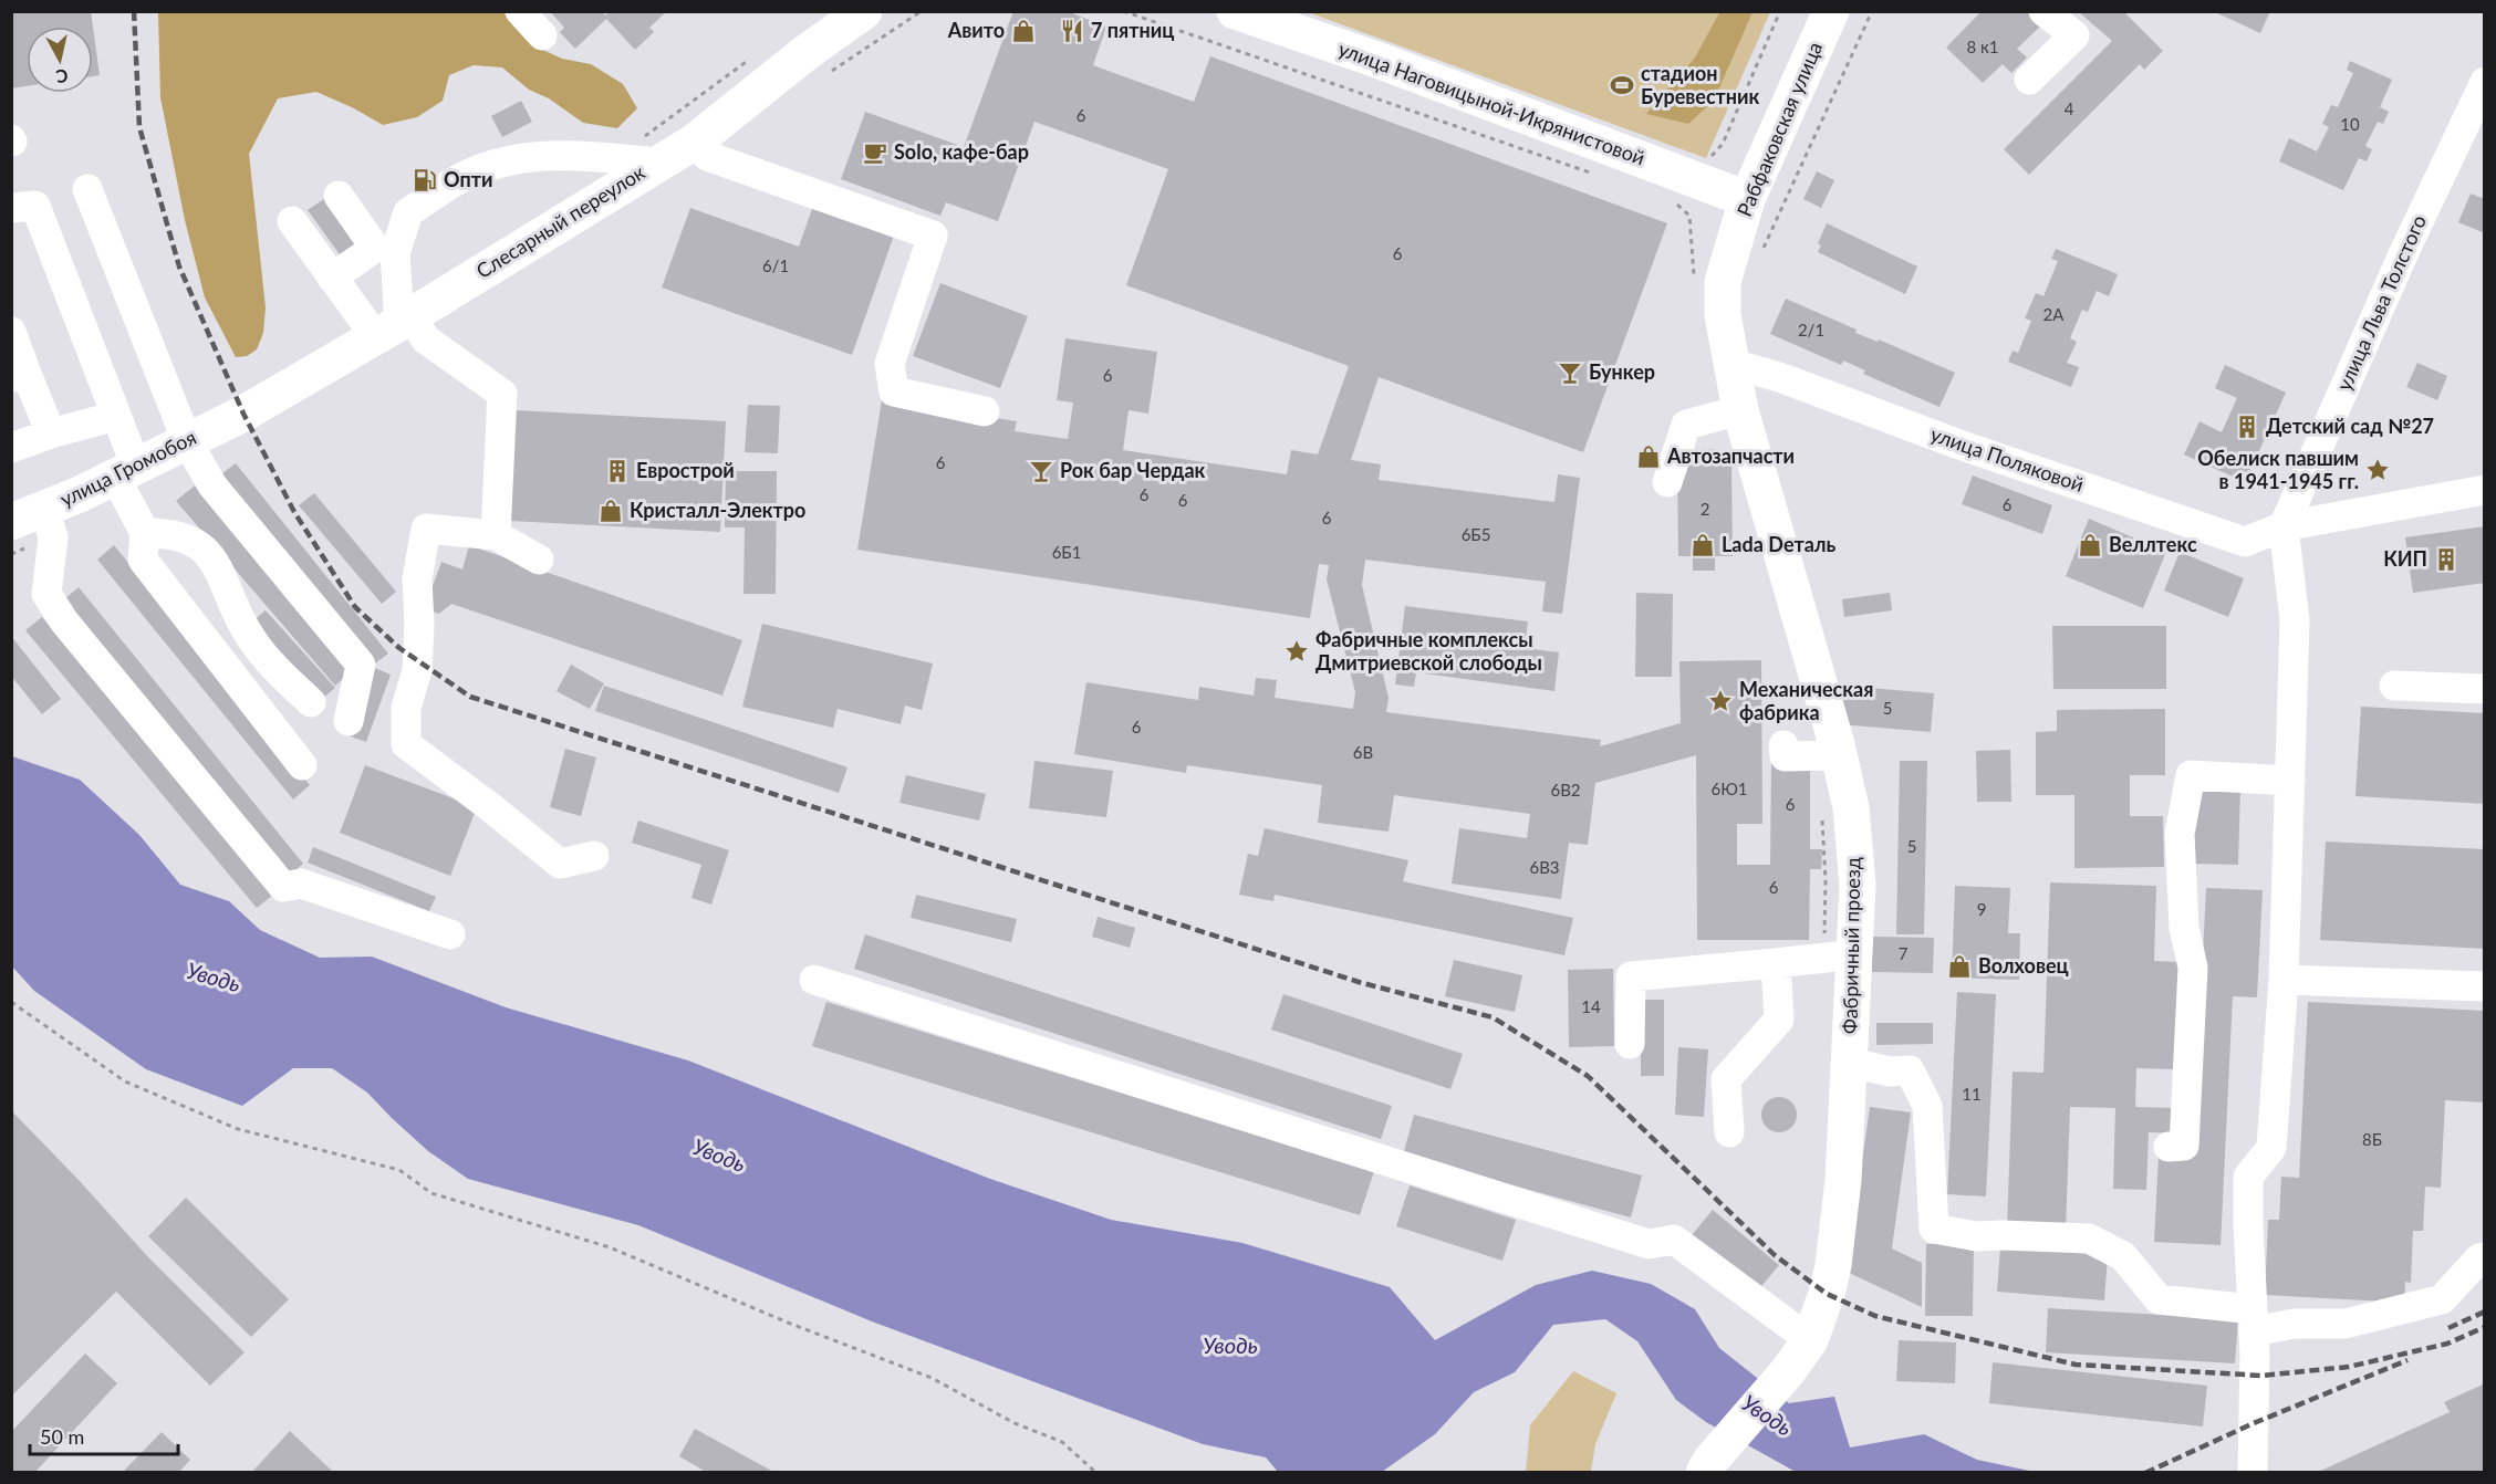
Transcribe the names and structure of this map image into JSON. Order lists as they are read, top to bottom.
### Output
{
  "streets": {
    "main road": [
      "улица Наговицыной-Икрянистовой",
      "Рабфаковская улица",
      "Слесарный переулок",
      "улица Громобоя",
      "Фабричный проезд"
    ],
    "street": ["улица Льва Толстого", "улица Поляковой"]
  },
  "crossings": [
    ["улица Наговицыной-Икрянистовой", "Рабфаковская улица"],
    ["Рабфаковская улица", "улица Поляковой"],
    ["Рабфаковская улица", "Фабричный проезд"],
    ["Слесарный переулок", "улица Громобоя"],
    ["улица Льва Толстого", "улица Поляковой"],
    ["улица Поляковой", "Фабричный проезд"]
  ],
  "water": ["Уводь"],
  "places": {
    "shop": [
      "Авито",
      "Автозапчасти",
      "Кристалл-Электро",
      "Lada Dеталь",
      "Веллтекс",
      "Волховец"
    ],
    "restaurant": ["7 пятниц"],
    "sports": ["стадион Буревестник"],
    "cafe": ["Solo, кафе-бар"],
    "fuel station": ["Опти"],
    "bar": ["Бункер", "Рок бар Чердак"],
    "building": ["Детский сад №27", "Еврострой", "КИП"],
    "place": ["Обелиск павшим в 1941-1945 гг.", "Фабричные комплексы Дмитриевской слободы", "Механическая фабрика"]
  },
  "house_numbers": [
    "8 к1",
    "4",
    "6",
    "10",
    "6",
    "6/1",
    "2А",
    "2/1",
    "6",
    "6",
    "6",
    "6",
    "6",
    "2",
    "6",
    "6Б5",
    "6Б1",
    "5",
    "6",
    "6В",
    "6Ю1",
    "6В2",
    "6",
    "5",
    "6В3",
    "6",
    "9",
    "7",
    "14",
    "11",
    "8Б"
  ],
  "scale_bar": "50 m",
  "north": "bottom"
}
